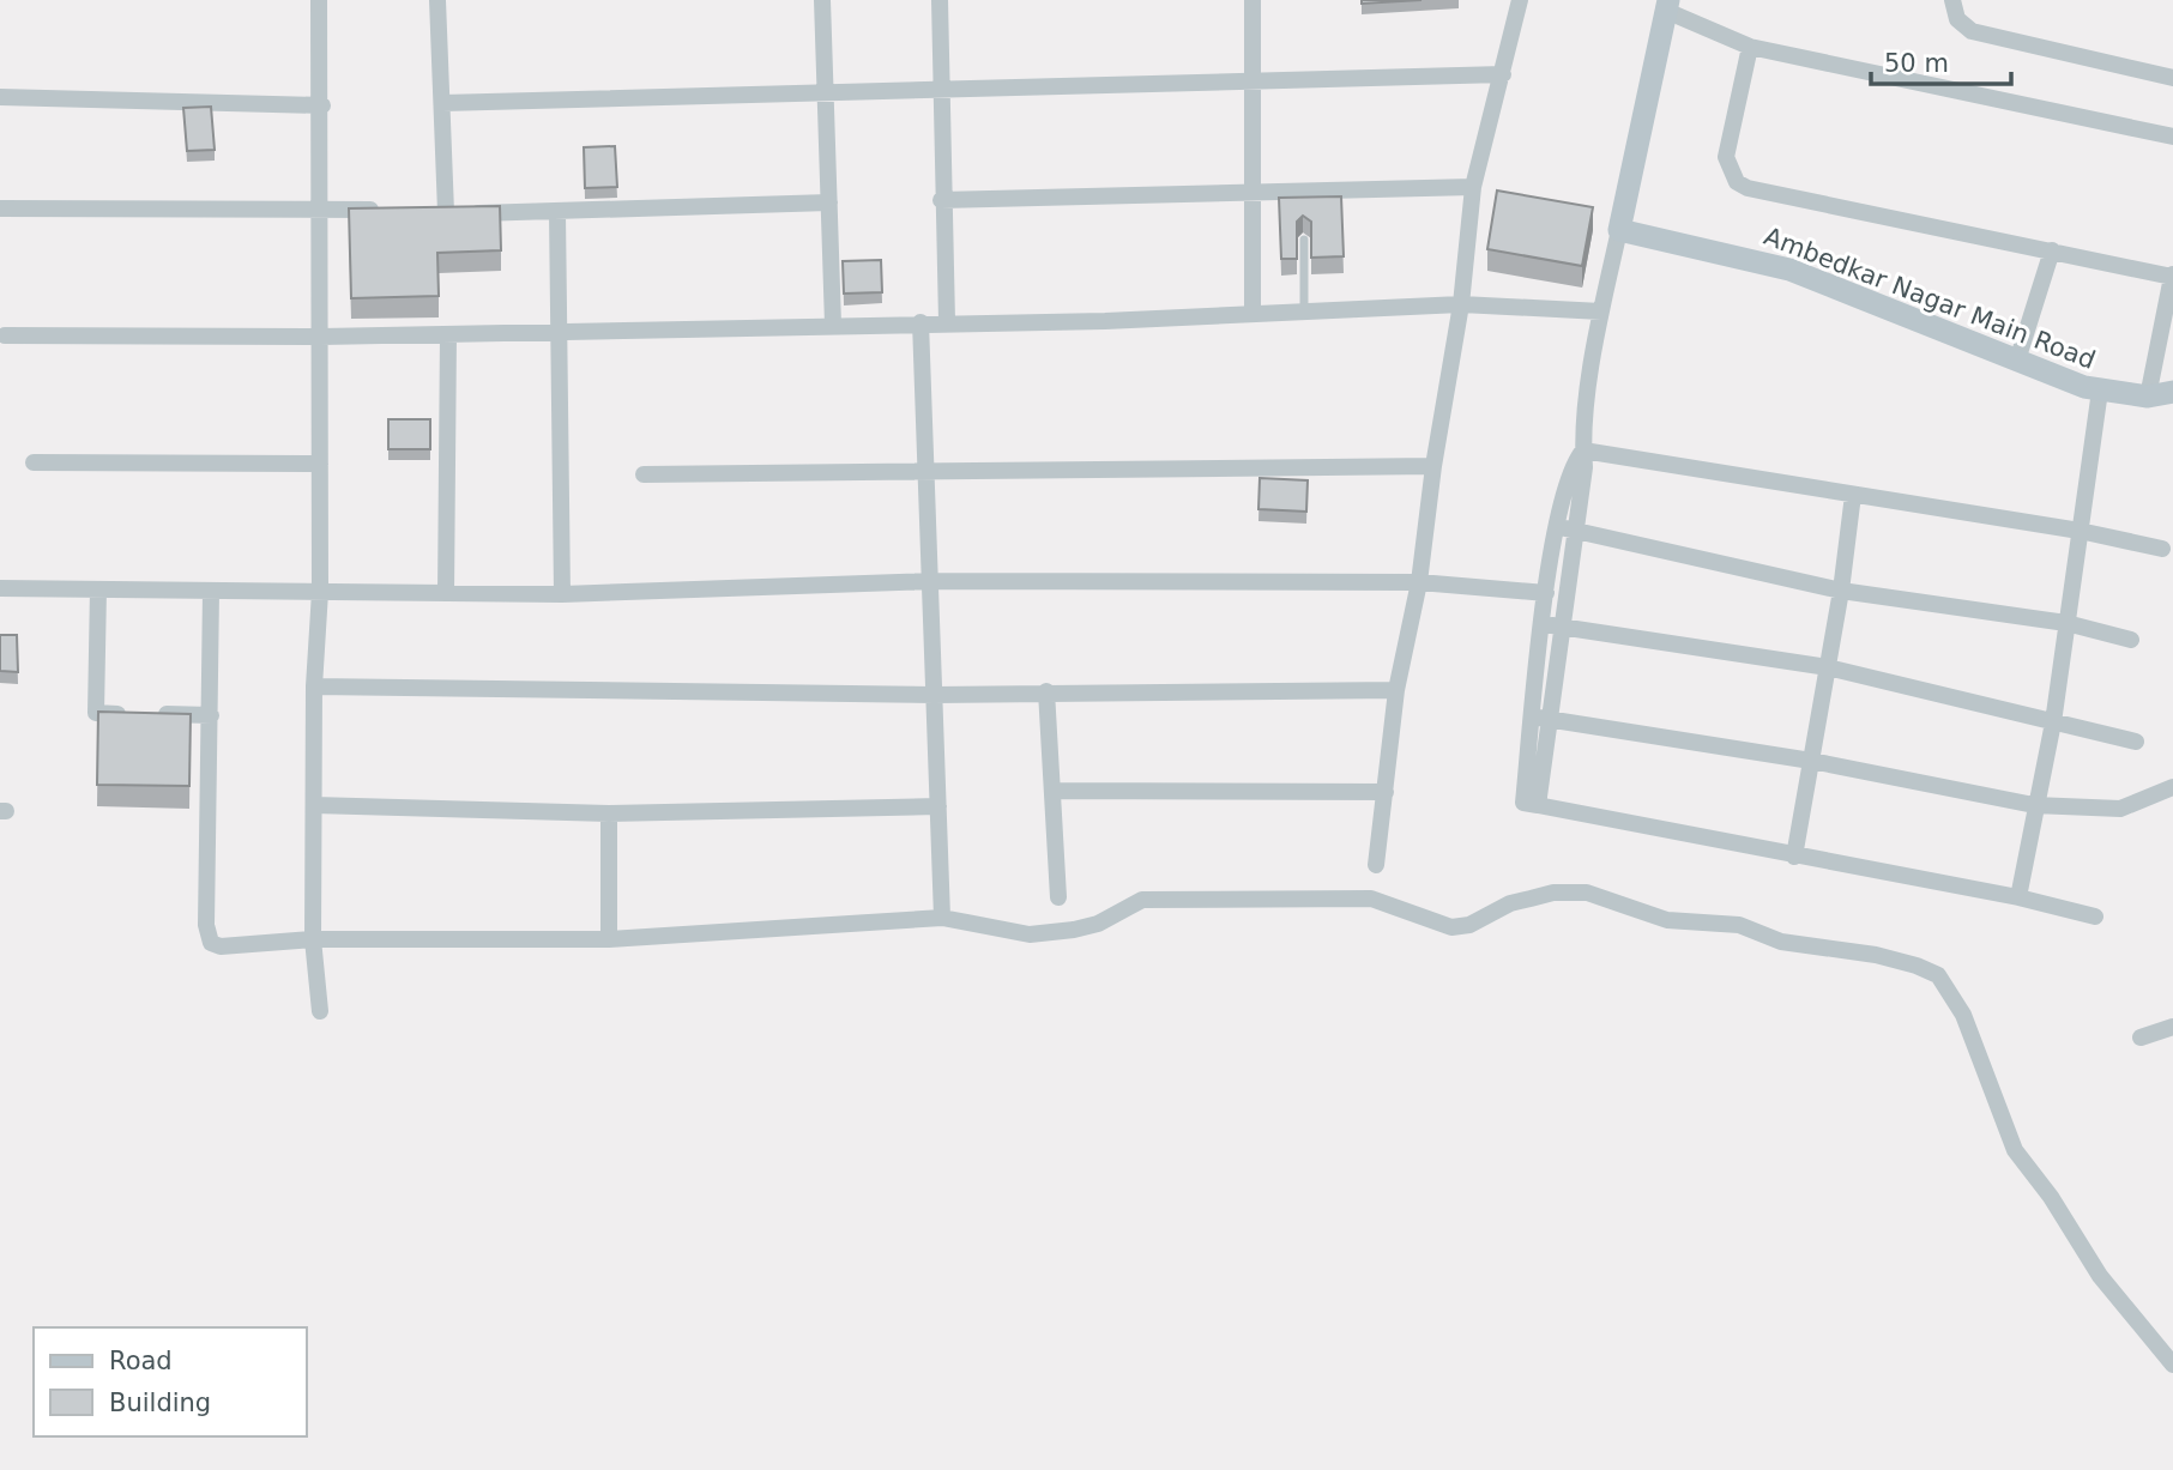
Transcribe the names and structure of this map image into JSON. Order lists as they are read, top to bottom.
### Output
{
  "streets": {
    "street": ["Ambedkar Nagar Main Road"]
  },
  "legend": ["Road", "Building"],
  "scale_bar": "50 m"
}
